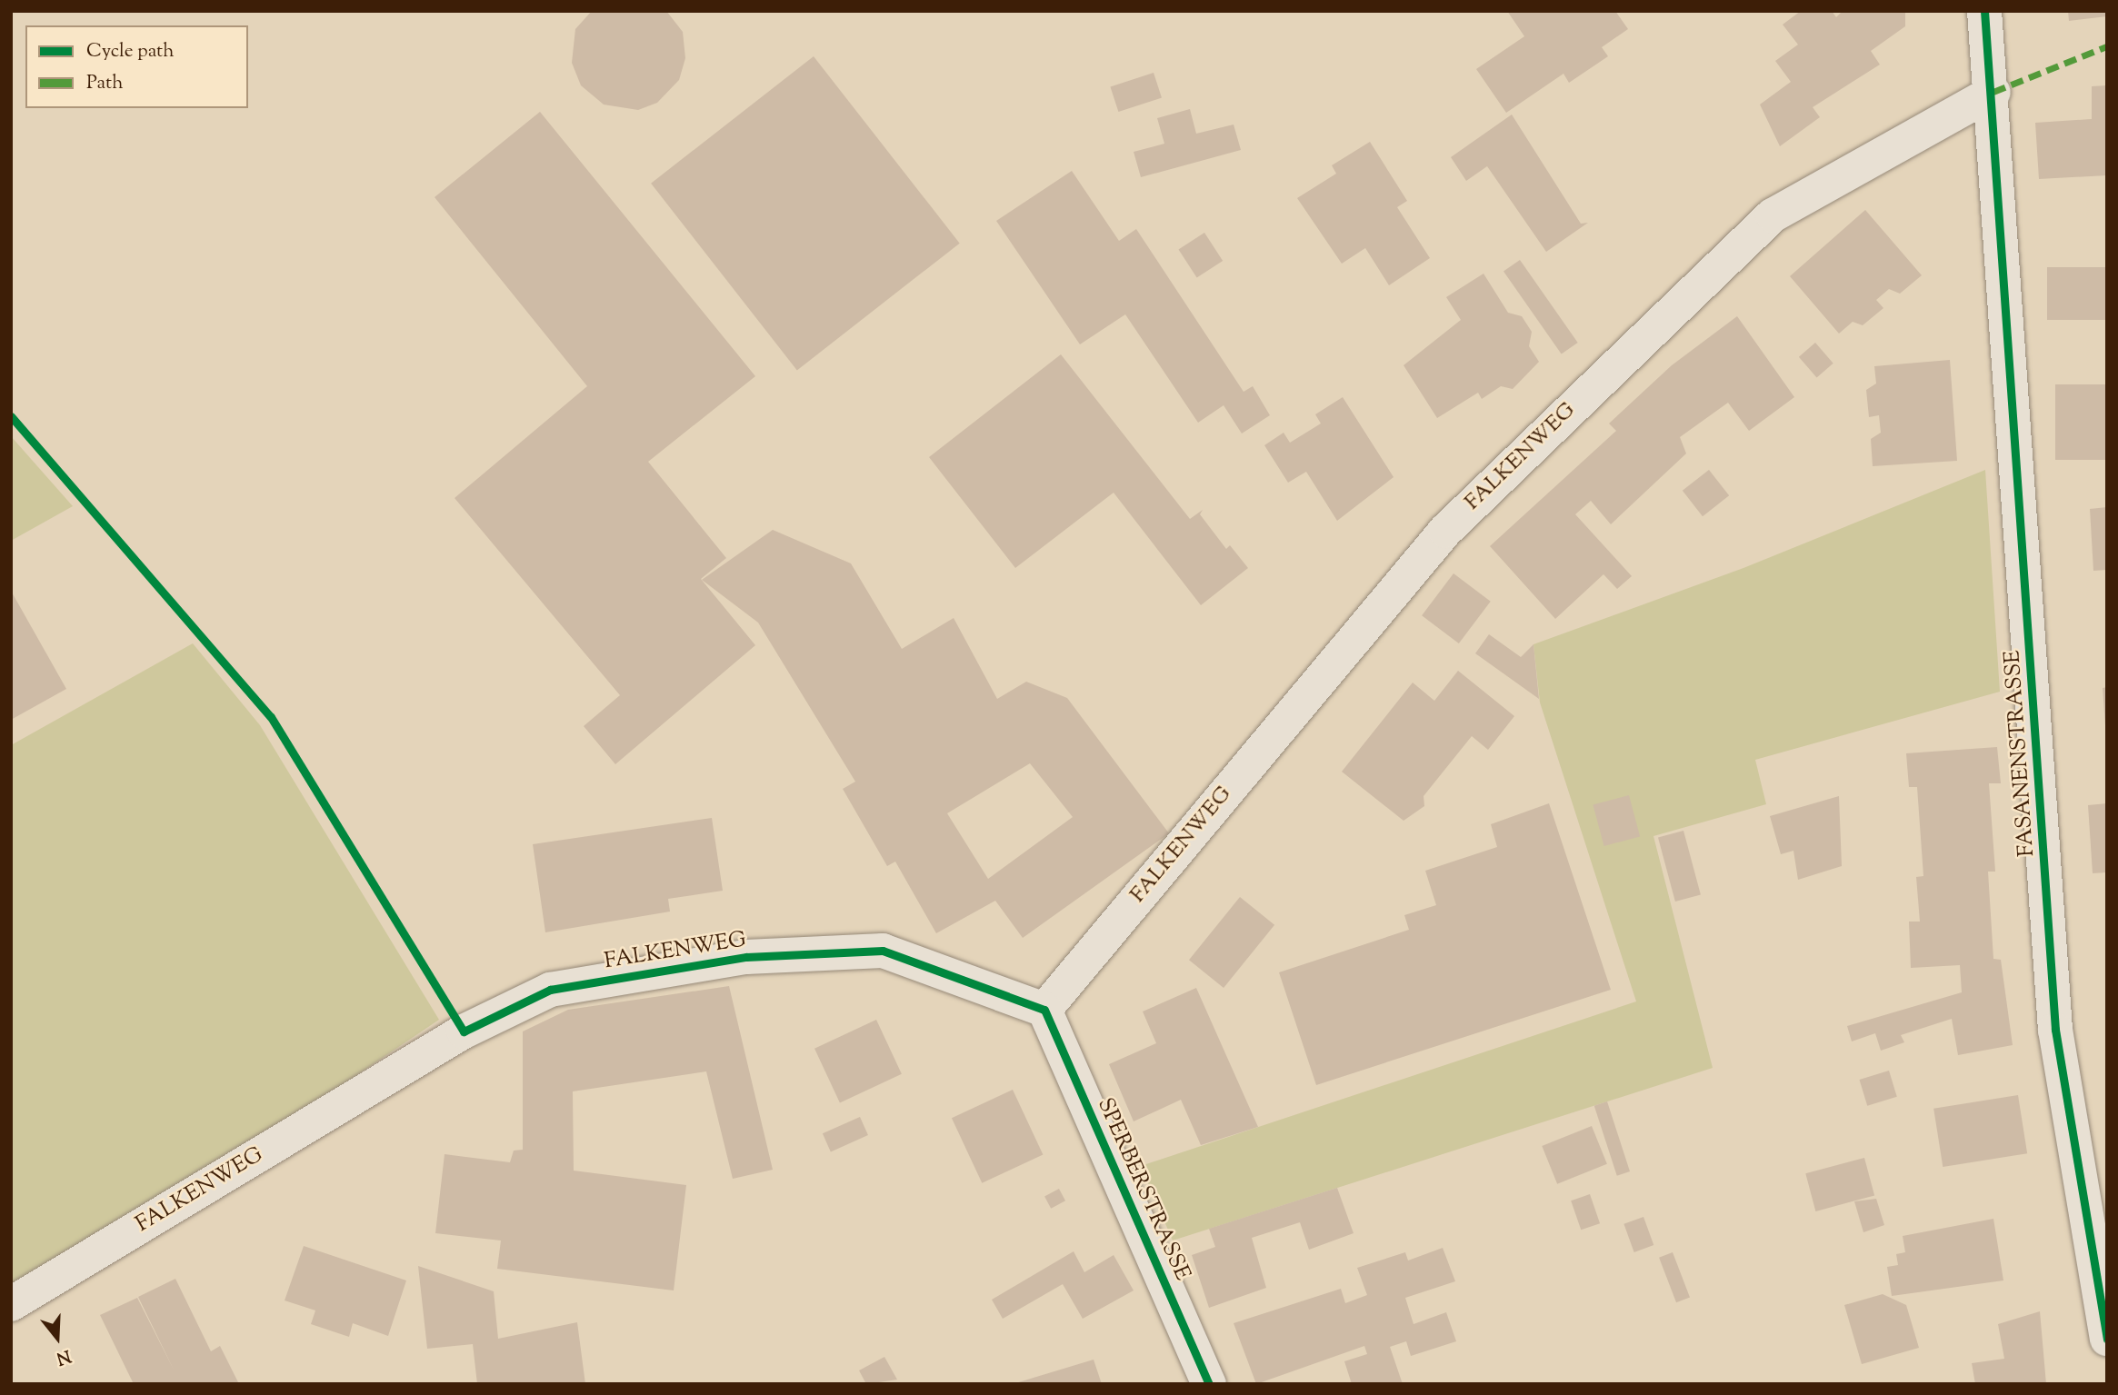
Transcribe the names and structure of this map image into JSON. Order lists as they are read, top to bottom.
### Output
{
  "streets": {
    "street": ["FALKENWEG", "FASANENSTRASSE", "SPERBERSTRASSE"]
  },
  "crossings": [
    ["FALKENWEG", "FASANENSTRASSE"],
    ["FALKENWEG", "SPERBERSTRASSE"]
  ],
  "legend": ["Cycle path", "Path"],
  "north": "bottom"
}
